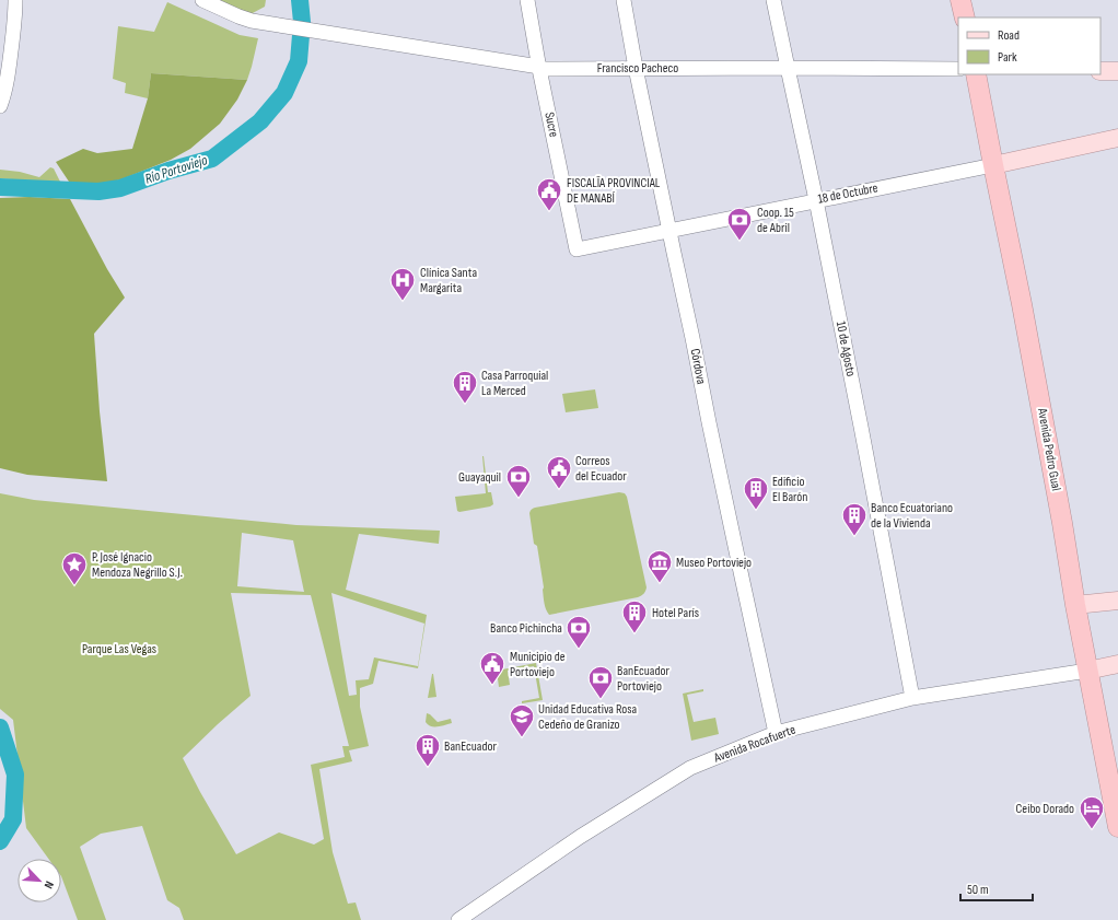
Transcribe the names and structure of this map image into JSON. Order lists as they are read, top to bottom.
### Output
{
  "streets": {
    "highway": ["Avenida Pedro Gual"],
    "main road": ["18 de Octubre", "Avenida Rocafuerte"],
    "street": [
      "Francisco Pacheco",
      "Sucre",
      "10 de Agosto",
      "Córdova"
    ]
  },
  "crossings": [
    ["Francisco Pacheco", "Sucre"],
    ["Francisco Pacheco", "10 de Agosto"],
    ["Francisco Pacheco", "Córdova"],
    ["Sucre", "18 de Octubre"],
    ["18 de Octubre", "10 de Agosto"],
    ["18 de Octubre", "Córdova"],
    ["18 de Octubre", "Avenida Pedro Gual"],
    ["10 de Agosto", "Avenida Rocafuerte"],
    ["Córdova", "Avenida Rocafuerte"],
    ["Avenida Pedro Gual", "Avenida Rocafuerte"]
  ],
  "water": ["Río Portoviejo"],
  "parks": ["Parque Las Vegas"],
  "places": {
    "public building": ["FISCALÏA PROVINCIAL DE MANABÍ", "Correos del Ecuador", "Municipio de Portoviejo"],
    "bank": [
      "Coop. 15 de Abril",
      "Guayaquil",
      "Banco Pichincha",
      "BanEcuador Portoviejo"
    ],
    "hospital": ["Clínica Santa Margarita"],
    "building": [
      "Casa Parroquial La Merced",
      "Edificio El Barón",
      "Banco Ecuatoriano de la Vivienda",
      "Hotel París",
      "BanEcuador"
    ],
    "museum": ["Museo Portoviejo"],
    "place": ["P. José Ignacio Mendoza Negrillo S.J."],
    "school or university": ["Unidad Educativa Rosa Cedeño de Granizo"],
    "hotel": ["Ceibo Dorado"]
  },
  "legend": ["Road", "Park"],
  "scale_bar": "50 m",
  "north": "bottom right"
}
